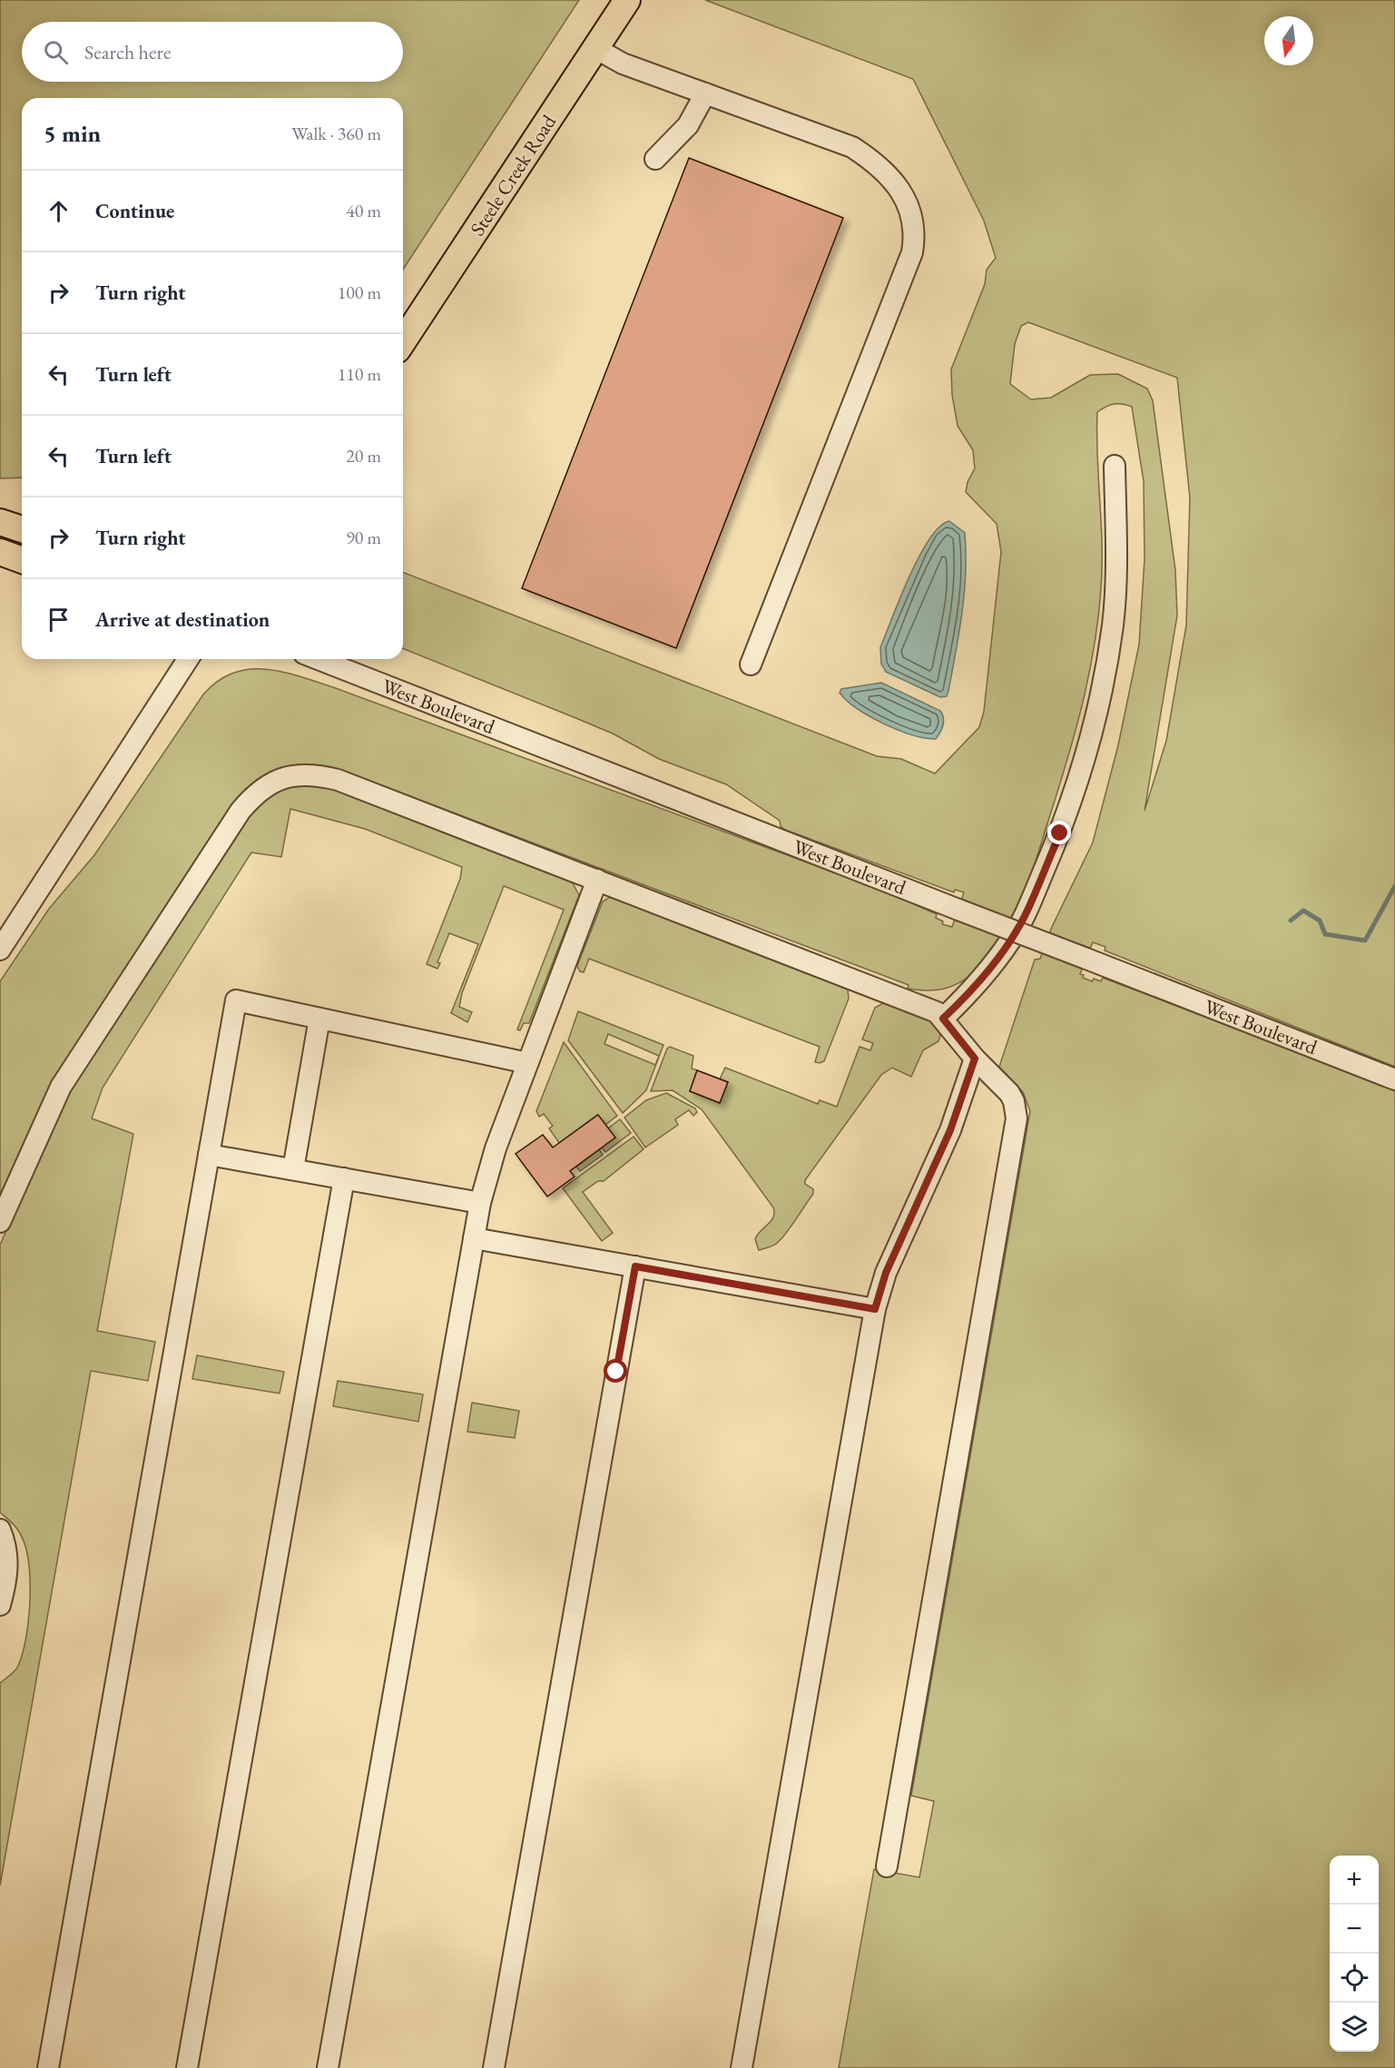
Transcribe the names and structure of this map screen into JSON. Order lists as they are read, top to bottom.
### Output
{
  "streets": {
    "main road": ["Steele Creek Road"],
    "street": ["West Boulevard"]
  },
  "north": "bottom",
  "page": {
    "search": "Search here",
    "heading": ["5 min", "Walk · 360 m"],
    "list": [
      ["Continue", "40 m"],
      ["Turn right", "100 m"],
      ["Turn left", "110 m"],
      ["Turn left", "20 m"],
      ["Turn right", "90 m"],
      "Arrive at destination"
    ],
    "map_buttons": ["+", "−"]
  }
}
